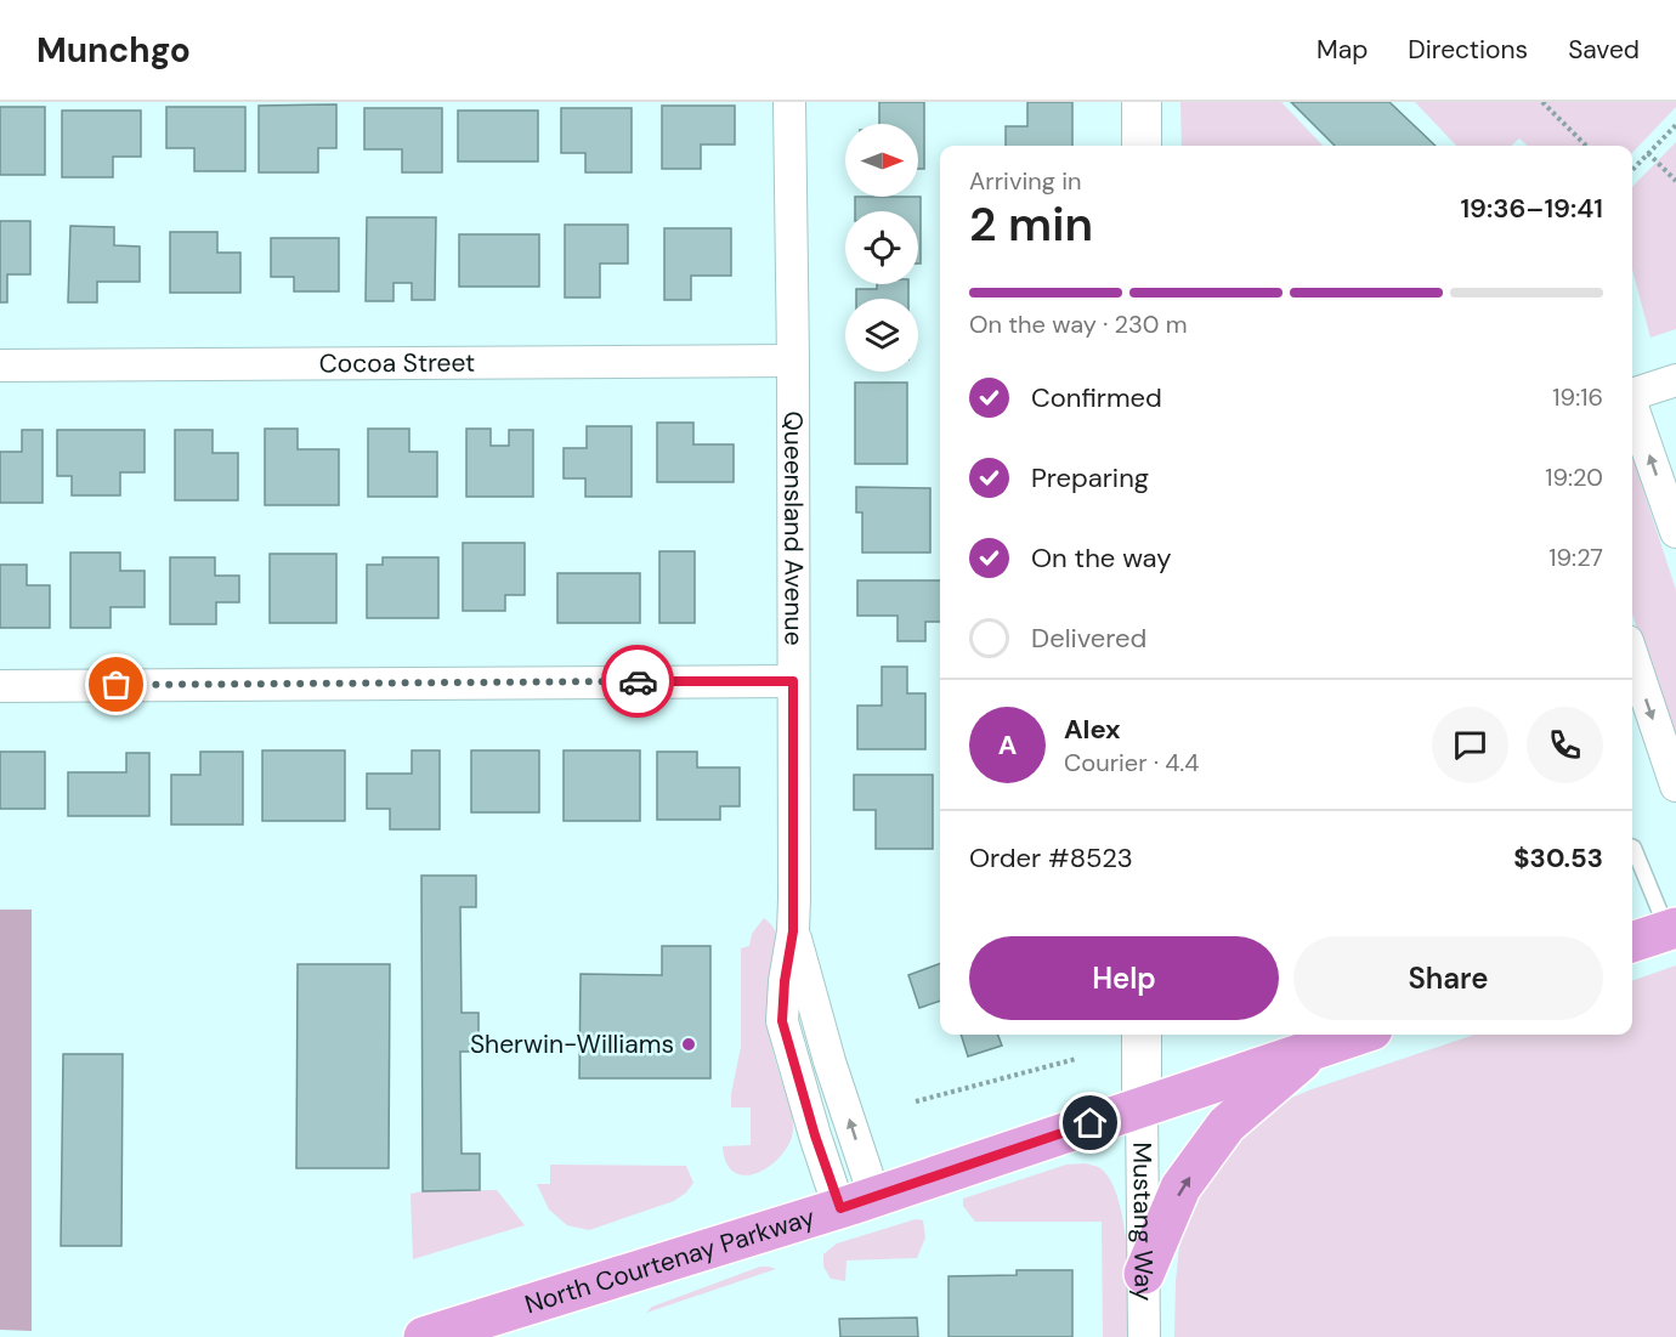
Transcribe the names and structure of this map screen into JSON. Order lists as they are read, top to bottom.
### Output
{
  "streets": {
    "main road": ["North Courtenay Parkway"],
    "street": ["Cocoa Street", "Queensland Avenue", "Mustang Way"]
  },
  "crossings": [
    ["Cocoa Street", "Queensland Avenue"],
    ["Queensland Avenue", "North Courtenay Parkway"],
    ["Mustang Way", "North Courtenay Parkway"]
  ],
  "places": ["Sherwin-Williams"],
  "north": "right",
  "page": {
    "header": "Munchgo",
    "nav": ["Map", "Directions", "Saved"],
    "heading": ["2 min", "Arriving in", "19:36–19:41"],
    "panel": [
      "Alex",
      "Courier · 4.4",
      "Order #8523",
      "$30.53"
    ],
    "bar": "On the way · 230 m",
    "list": [
      ["Confirmed", "19:16"],
      ["Preparing", "19:20"],
      ["On the way", "19:27"],
      "Delivered"
    ],
    "round": "A",
    "buttons": ["Help", "Share"]
  }
}
